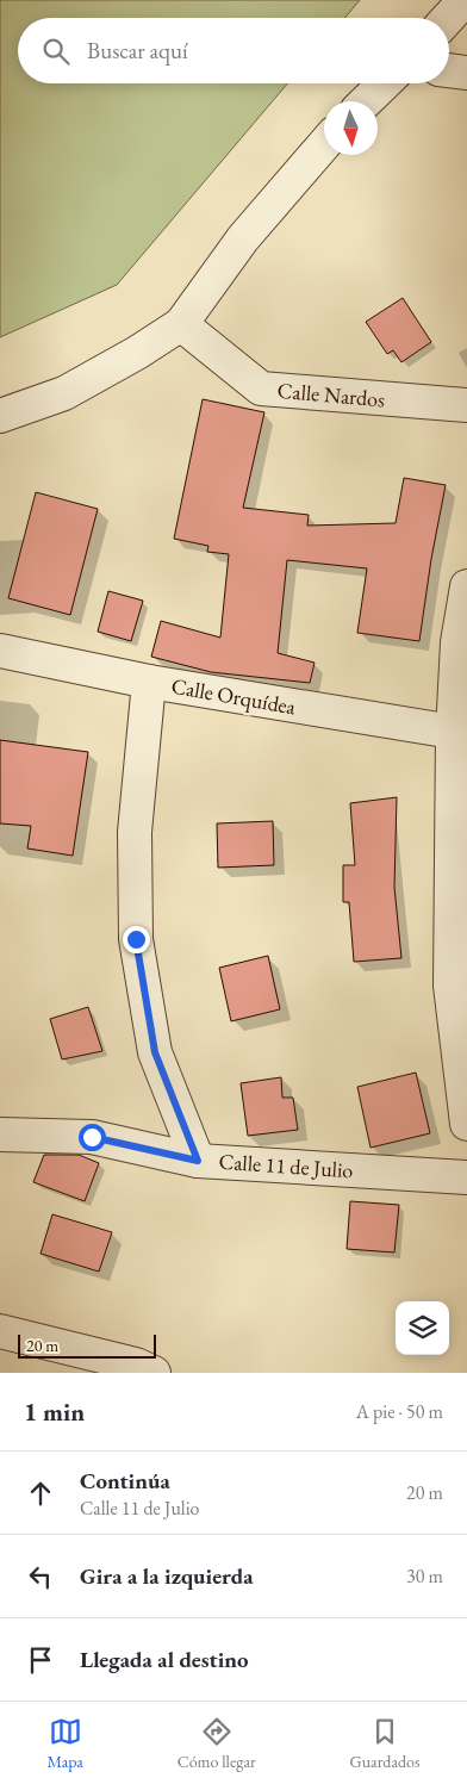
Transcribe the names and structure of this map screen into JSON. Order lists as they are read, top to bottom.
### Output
{
  "streets": {
    "street": ["Calle Nardos", "Calle Orquídea", "Calle 11 de Julio"]
  },
  "scale_bar": "20 m",
  "north": "bottom",
  "page": {
    "search": "Buscar aquí",
    "scale": "20 m",
    "heading": ["1 min", "A pie · 50 m"],
    "list": [
      ["Continúa", "Calle 11 de Julio", "20 m"],
      ["Gira a la izquierda", "30 m"],
      "Llegada al destino"
    ],
    "nav": ["Mapa", "Cómo llegar", "Guardados"]
  }
}
